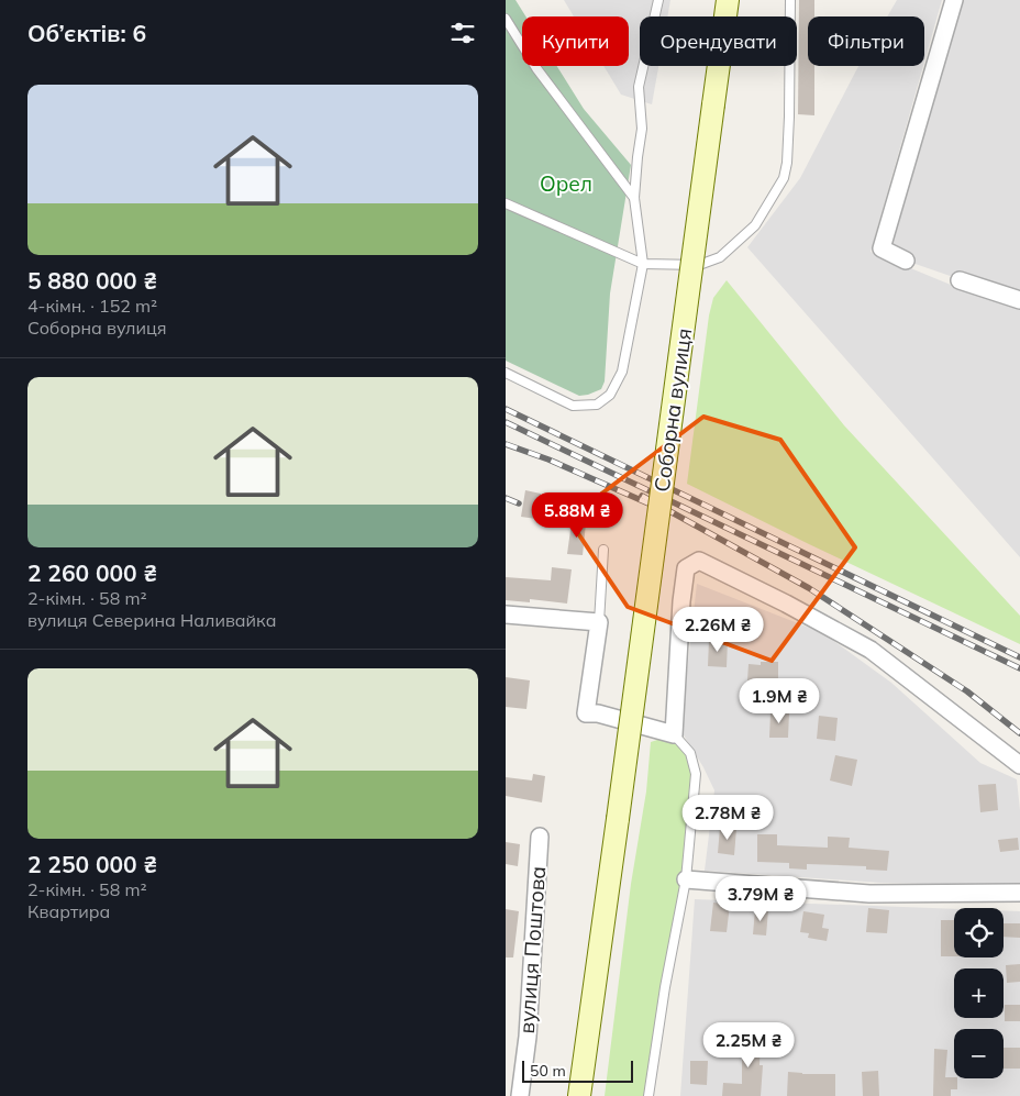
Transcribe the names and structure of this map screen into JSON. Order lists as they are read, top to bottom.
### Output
{
  "streets": {
    "main road": ["Соборна вулиця"],
    "street": ["вулиця Поштова"]
  },
  "parks": ["Орел"],
  "scale_bar": "50 m",
  "page": {
    "heading": "Об’єктів: 6",
    "chip": ["Купити", "Орендувати", "Фільтри"],
    "list": [
      {
        "name": "5 880 000 ₴",
        "note": "4-кімн. · 152 m² · Соборна вулиця"
      },
      {
        "name": "2 260 000 ₴",
        "note": "2-кімн. · 58 m² · вулиця Северина Наливайка"
      },
      {
        "name": "2 250 000 ₴",
        "note": "2-кімн. · 58 m² · Квартира"
      }
    ],
    "price": [
      "5.88M ₴",
      "2.26M ₴",
      "1.9M ₴",
      "2.78M ₴",
      "3.79M ₴",
      "2.25M ₴"
    ],
    "map_buttons": ["+", "−"],
    "scale": "50 m"
  }
}
